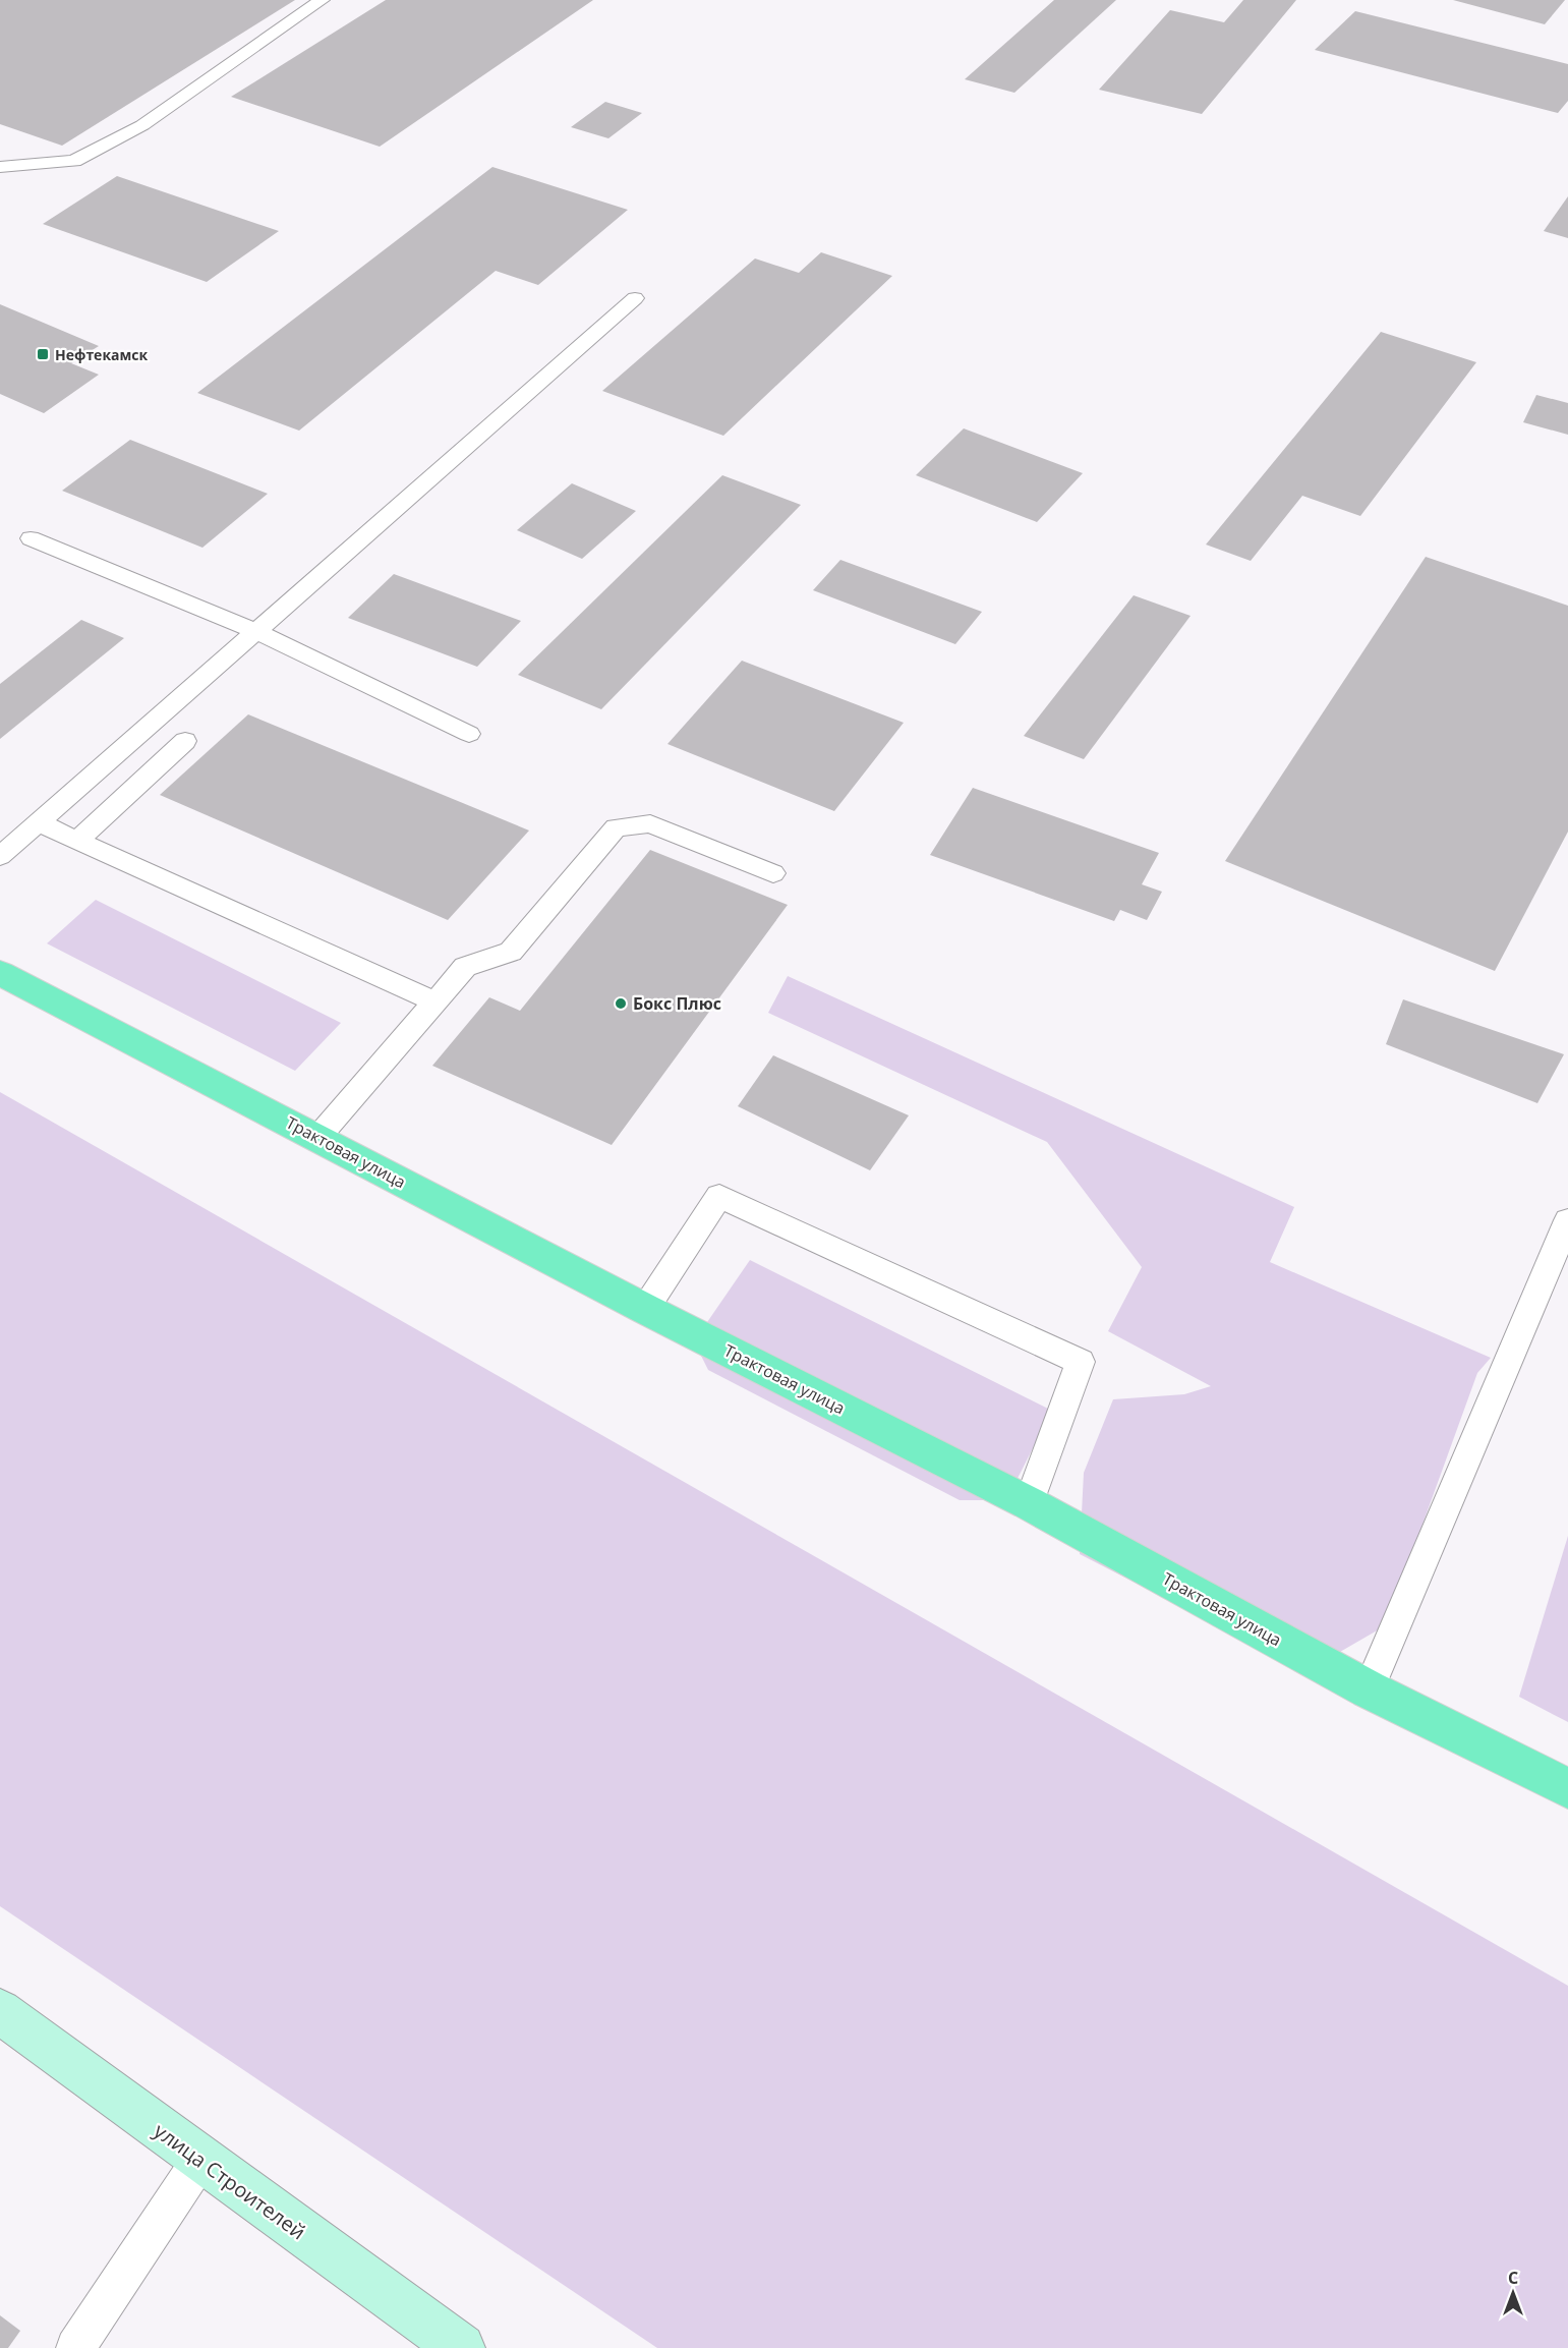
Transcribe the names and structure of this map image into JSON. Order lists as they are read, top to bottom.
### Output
{
  "streets": {
    "main road": ["Трактовая улица", "улица Строителей"]
  },
  "places": {
    "transit": ["Нефтекамск"],
    "other": ["Бокс Плюс"]
  },
  "north": "top"
}
